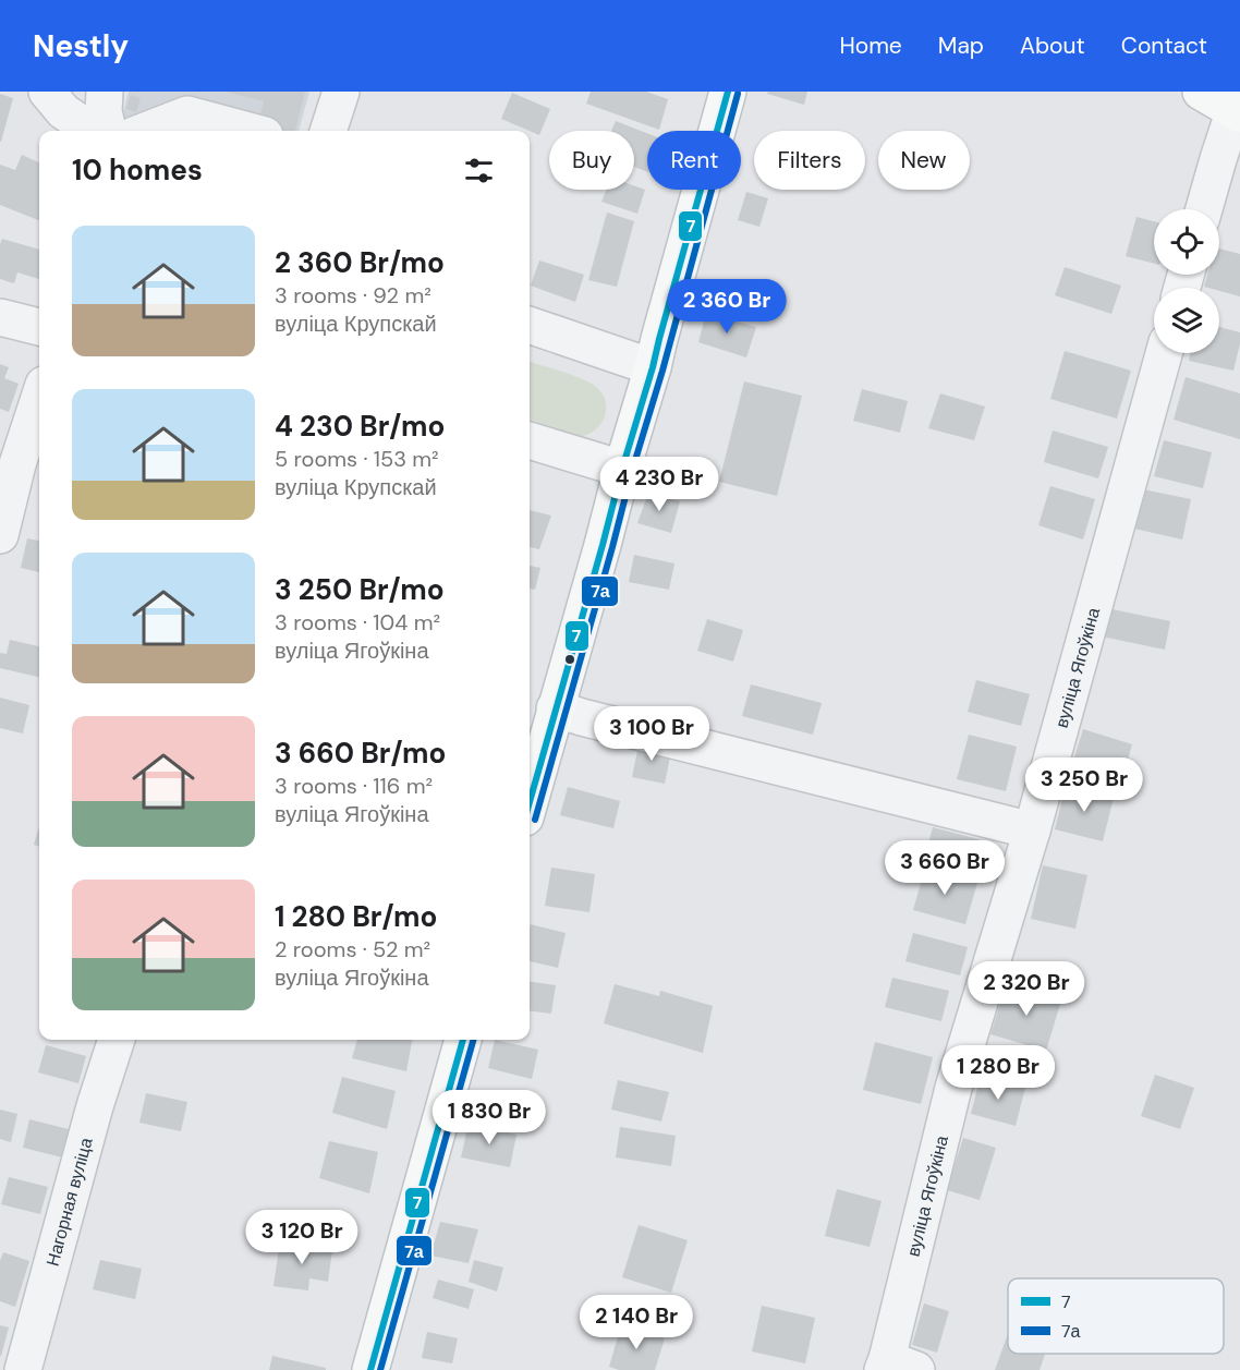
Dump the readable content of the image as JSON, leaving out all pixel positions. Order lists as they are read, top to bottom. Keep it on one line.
{"streets":{"street":["вуліца Ягоўкіна","Нагорная вуліца"]},"lines":["transit line 7","transit line 7а"],"legend":["7","7а"],"page":{"header":"Nestly","nav":["Home","Map","About","Contact"],"chip":["Buy","Rent","Filters","New"],"heading":"10 homes","list":[{"name":"2 360 Br/mo","note":"3 rooms · 92 m² · вуліца Крупскай"},{"name":"4 230 Br/mo","note":"5 rooms · 153 m² · вуліца Крупскай"},{"name":"3 250 Br/mo","note":"3 rooms · 104 m² · вуліца Ягоўкіна"},{"name":"3 660 Br/mo","note":"3 rooms · 116 m² · вуліца Ягоўкіна"},{"name":"1 280 Br/mo","note":"2 rooms · 52 m² · вуліца Ягоўкіна"}],"price":["2 360 Br","4 230 Br","3 100 Br","3 250 Br","3 660 Br","2 320 Br","1 280 Br","1 830 Br","3 120 Br","2 140 Br"]}}
